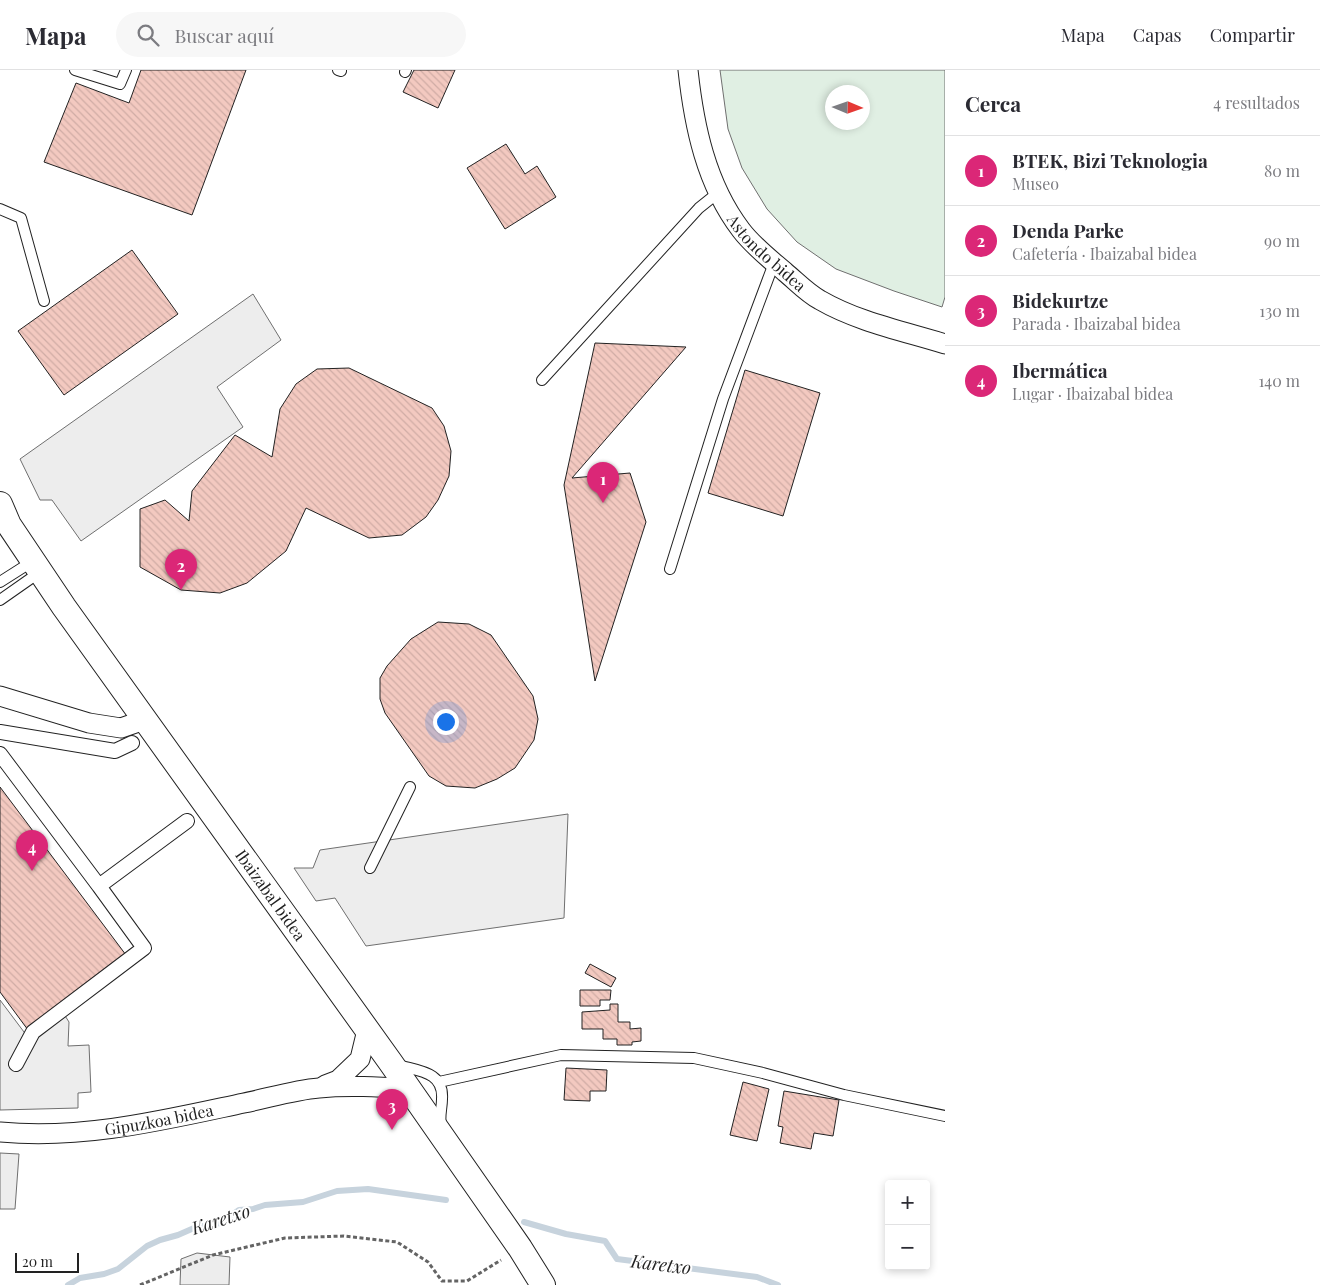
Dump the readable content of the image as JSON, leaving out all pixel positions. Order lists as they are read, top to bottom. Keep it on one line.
{"streets":{"street":["Astondo bidea","Ibaizabal bidea","Gipuzkoa bidea"]},"crossings":[["Ibaizabal bidea","Gipuzkoa bidea"]],"water":["Karetxo"],"scale_bar":"20 m","north":"right","page":{"header":"Mapa","search":"Buscar aquí","nav":["Mapa","Capas","Compartir"],"heading":["Cerca","4 resultados"],"list":[{"mark":"1","name":"BTEK, Bizi Teknologia","note":"Museo","value":"80 m"},{"mark":"2","name":"Denda Parke","note":"Cafetería · Ibaizabal bidea","value":"90 m"},{"mark":"3","name":"Bidekurtze","note":"Parada · Ibaizabal bidea","value":"130 m"},{"mark":"4","name":"Ibermática","note":"Lugar · Ibaizabal bidea","value":"140 m"}],"pins":["1","2","4","3"],"map_buttons":["+","−"],"scale":"20 m"}}
